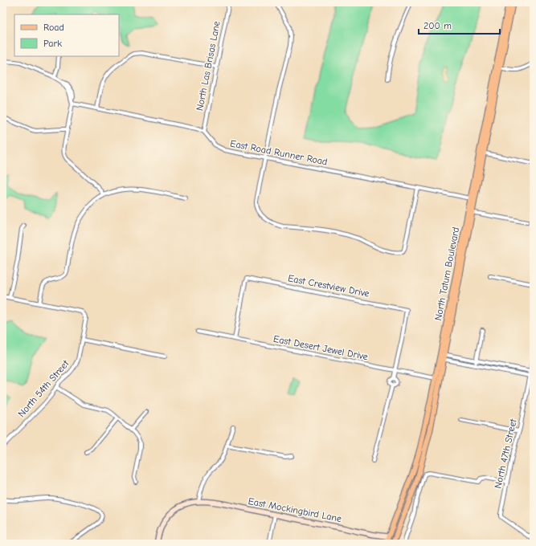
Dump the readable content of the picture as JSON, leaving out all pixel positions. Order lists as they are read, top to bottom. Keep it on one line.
{"streets":{"main road":["North Tatum Boulevard"],"street":["North Las Brisas Lane","East Road Runner Road","East Crestview Drive","East Desert Jewel Drive","North 54th Street","North 47th Street","East Mockingbird Lane"]},"crossings":[["North Las Brisas Lane","East Road Runner Road"],["East Road Runner Road","North Tatum Boulevard"],["North Tatum Boulevard","East Desert Jewel Drive"],["North Tatum Boulevard","East Mockingbird Lane"],["East Crestview Drive","East Desert Jewel Drive"]],"legend":["Road","Park"],"scale_bar":"200 m"}
